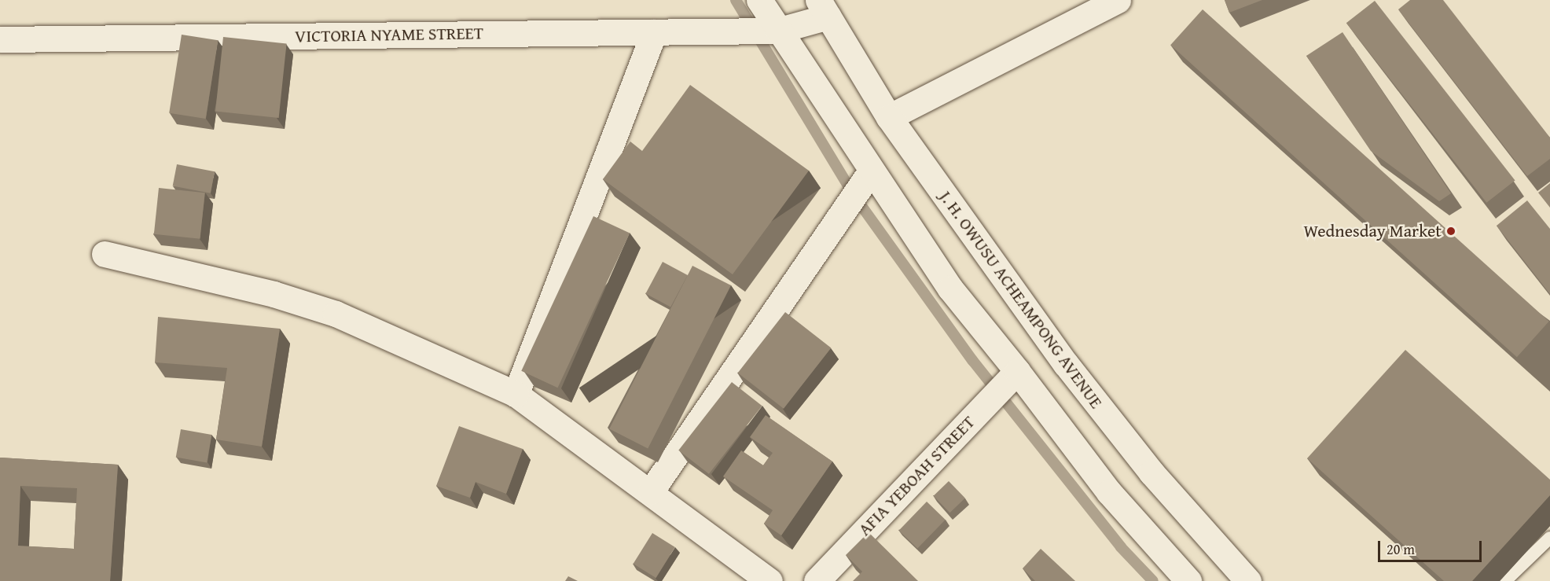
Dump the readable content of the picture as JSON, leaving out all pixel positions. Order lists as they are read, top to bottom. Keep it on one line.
{"streets":{"street":["VICTORIA NYAME STREET","J. H. OWUSU ACHEAMPONG AVENUE","AFIA YEBOAH STREET"]},"crossings":[["VICTORIA NYAME STREET","J. H. OWUSU ACHEAMPONG AVENUE"]],"places":["Wednesday Market"],"scale_bar":"20 m"}
